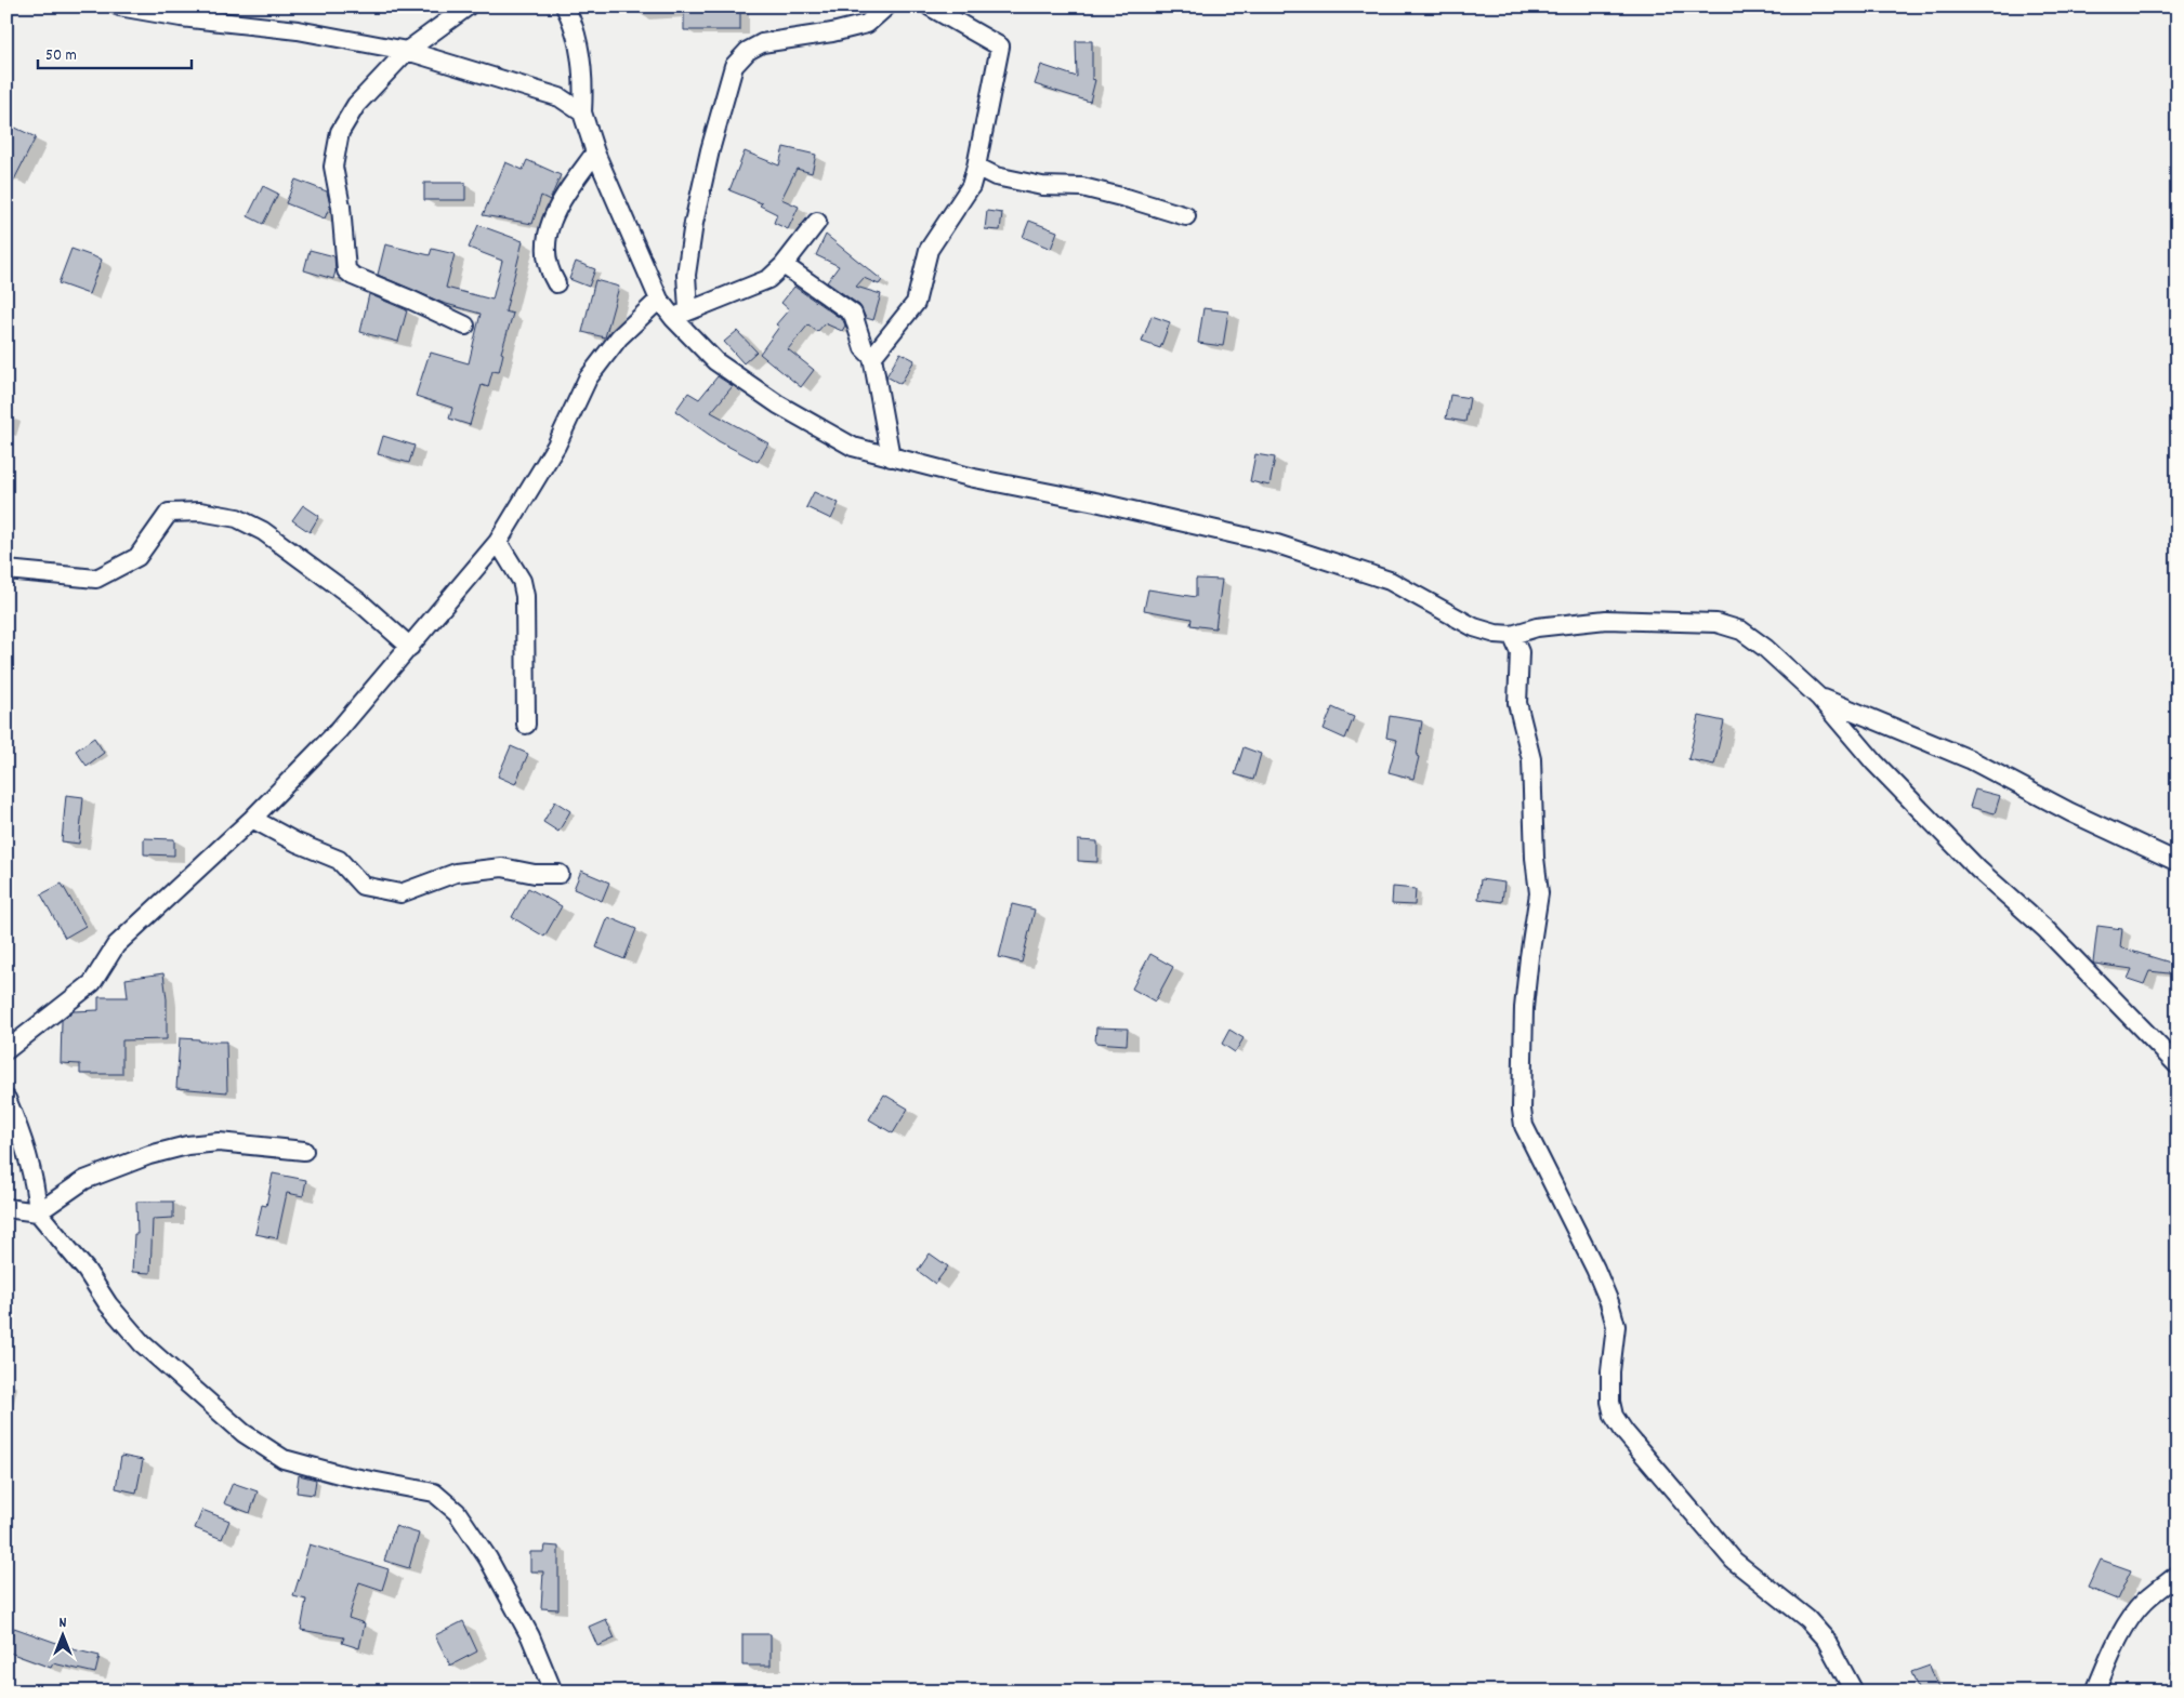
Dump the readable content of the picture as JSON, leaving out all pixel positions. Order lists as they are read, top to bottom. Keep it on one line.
{"scale_bar":"50 m","north":"top"}
